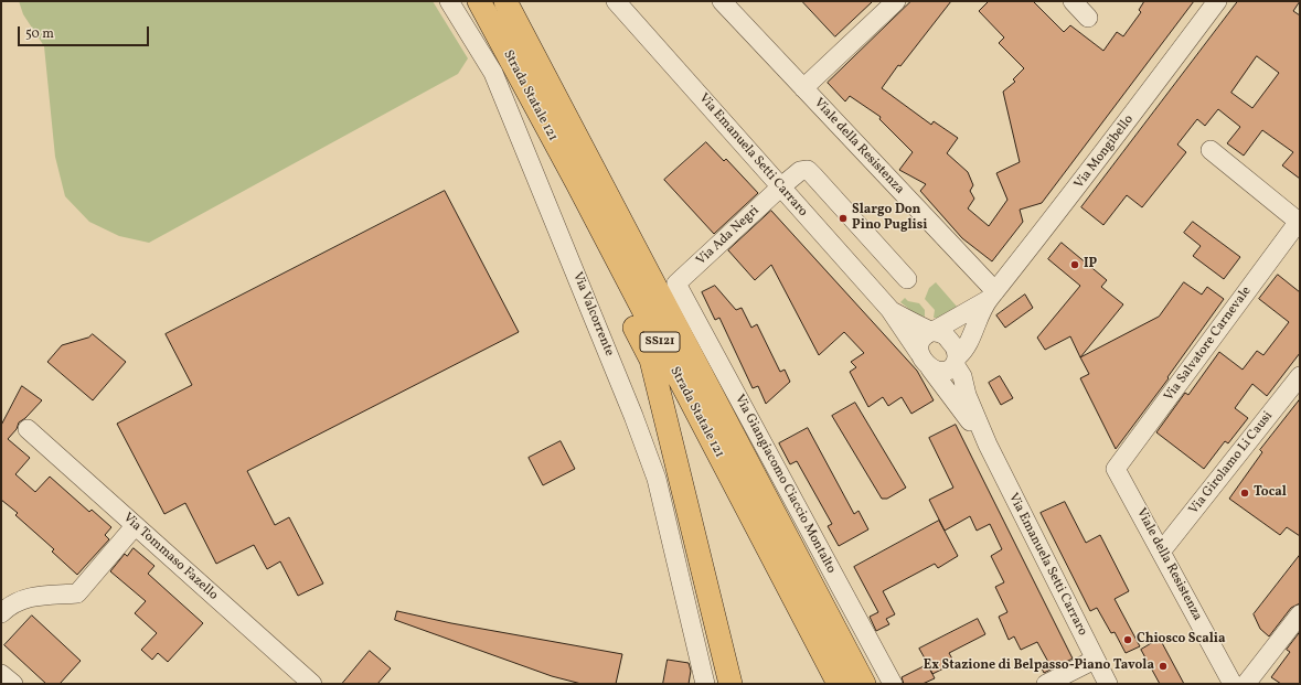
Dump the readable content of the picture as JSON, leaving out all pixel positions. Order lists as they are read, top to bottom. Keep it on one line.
{"streets":{"main road":["Strada Statale 121","SS121"],"street":["Viale della Resistenza","Via Mongibello","Via Emanuela Setti Carraro","Via Ada Negri","Via Valcorrente","Via Salvatore Carnevale","Via Girolamo Li Causi","Via Giangiacomo Ciaccio Montalto","Via Tommaso Fazello"]},"crossings":[["Viale della Resistenza","Via Mongibello"],["Viale della Resistenza","Via Salvatore Carnevale"],["Viale della Resistenza","Via Girolamo Li Causi"],["Via Emanuela Setti Carraro","Via Ada Negri"],["Via Ada Negri","Via Giangiacomo Ciaccio Montalto"]],"places":["Slargo Don Pino Puglisi","IP","Tocal","Chiosco Scalia","Ex Stazione di Belpasso-Piano Tavola"],"scale_bar":"50 m"}
